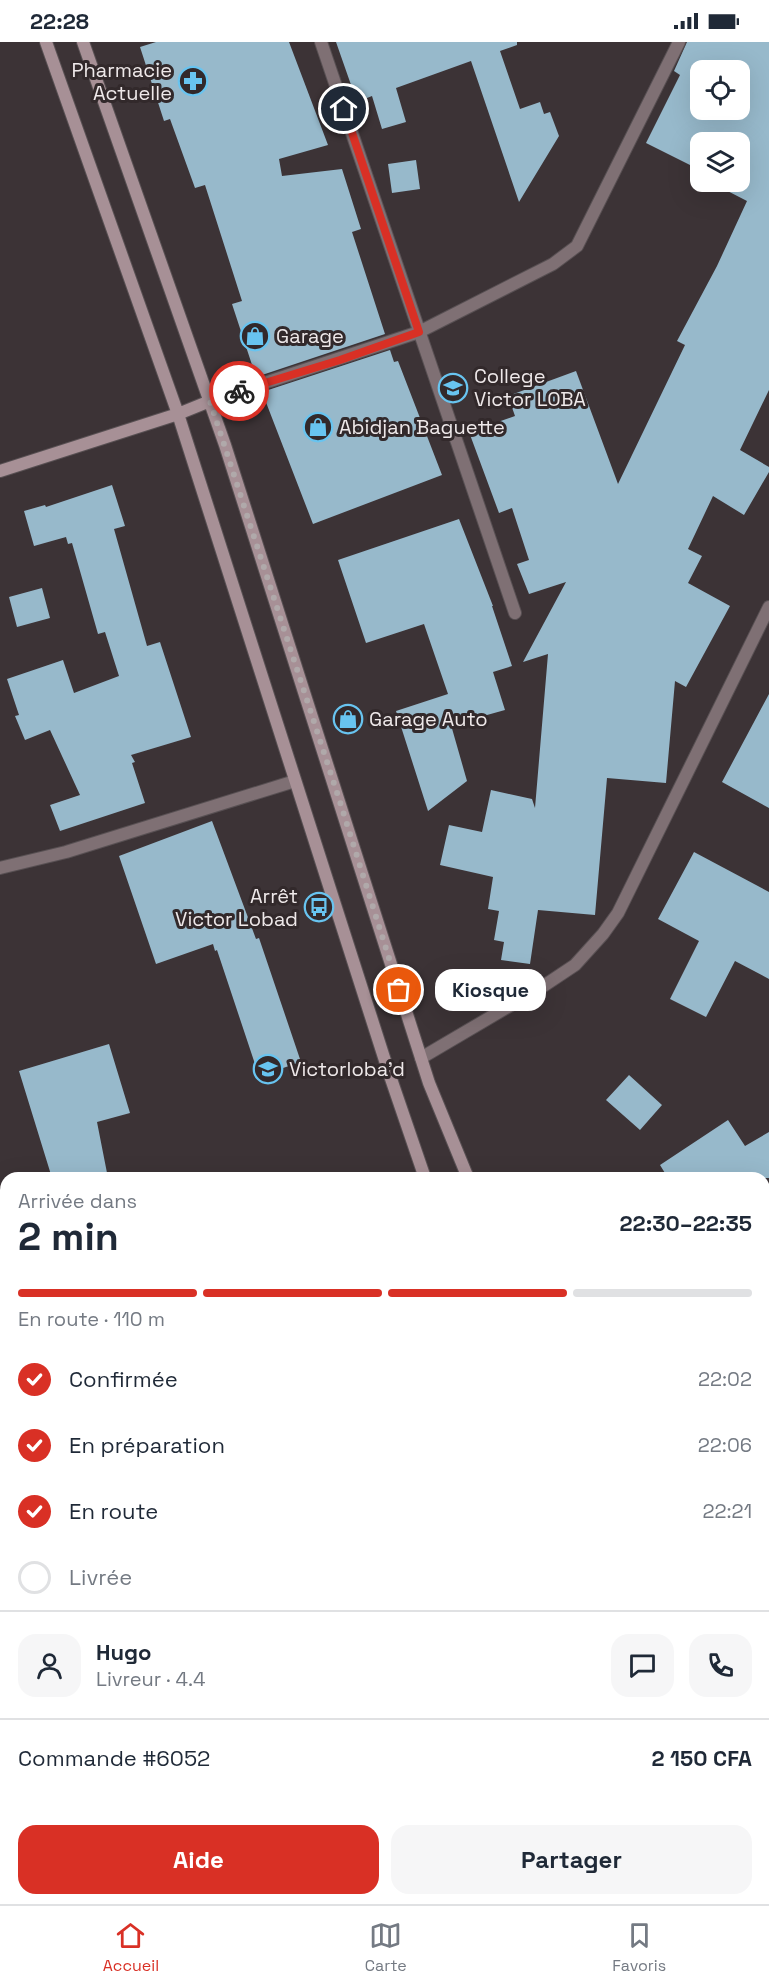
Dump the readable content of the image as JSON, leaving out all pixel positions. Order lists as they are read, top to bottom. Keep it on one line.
{"places":{"pharmacy":["Pharmacie Actuelle"],"shop":["Garage","Abidjan Baguette","Garage Auto"],"school or university":["College Victor LOBA","Victorloba'd"],"bus stop":["Arrêt Victor Lobad"],"other":["Kiosque"]},"page":{"status":"22:28","bubble":"Kiosque","heading":["2 min","Arrivée dans","22:30–22:35"],"panel":["Hugo","Livreur · 4.4","Commande #6052","2 150 CFA"],"bar":"En route · 110 m","list":[["Confirmée","22:02"],["En préparation","22:06"],["En route","22:21"],"Livrée"],"buttons":["Aide","Partager"],"tabs":["Accueil","Carte","Favoris"]}}
